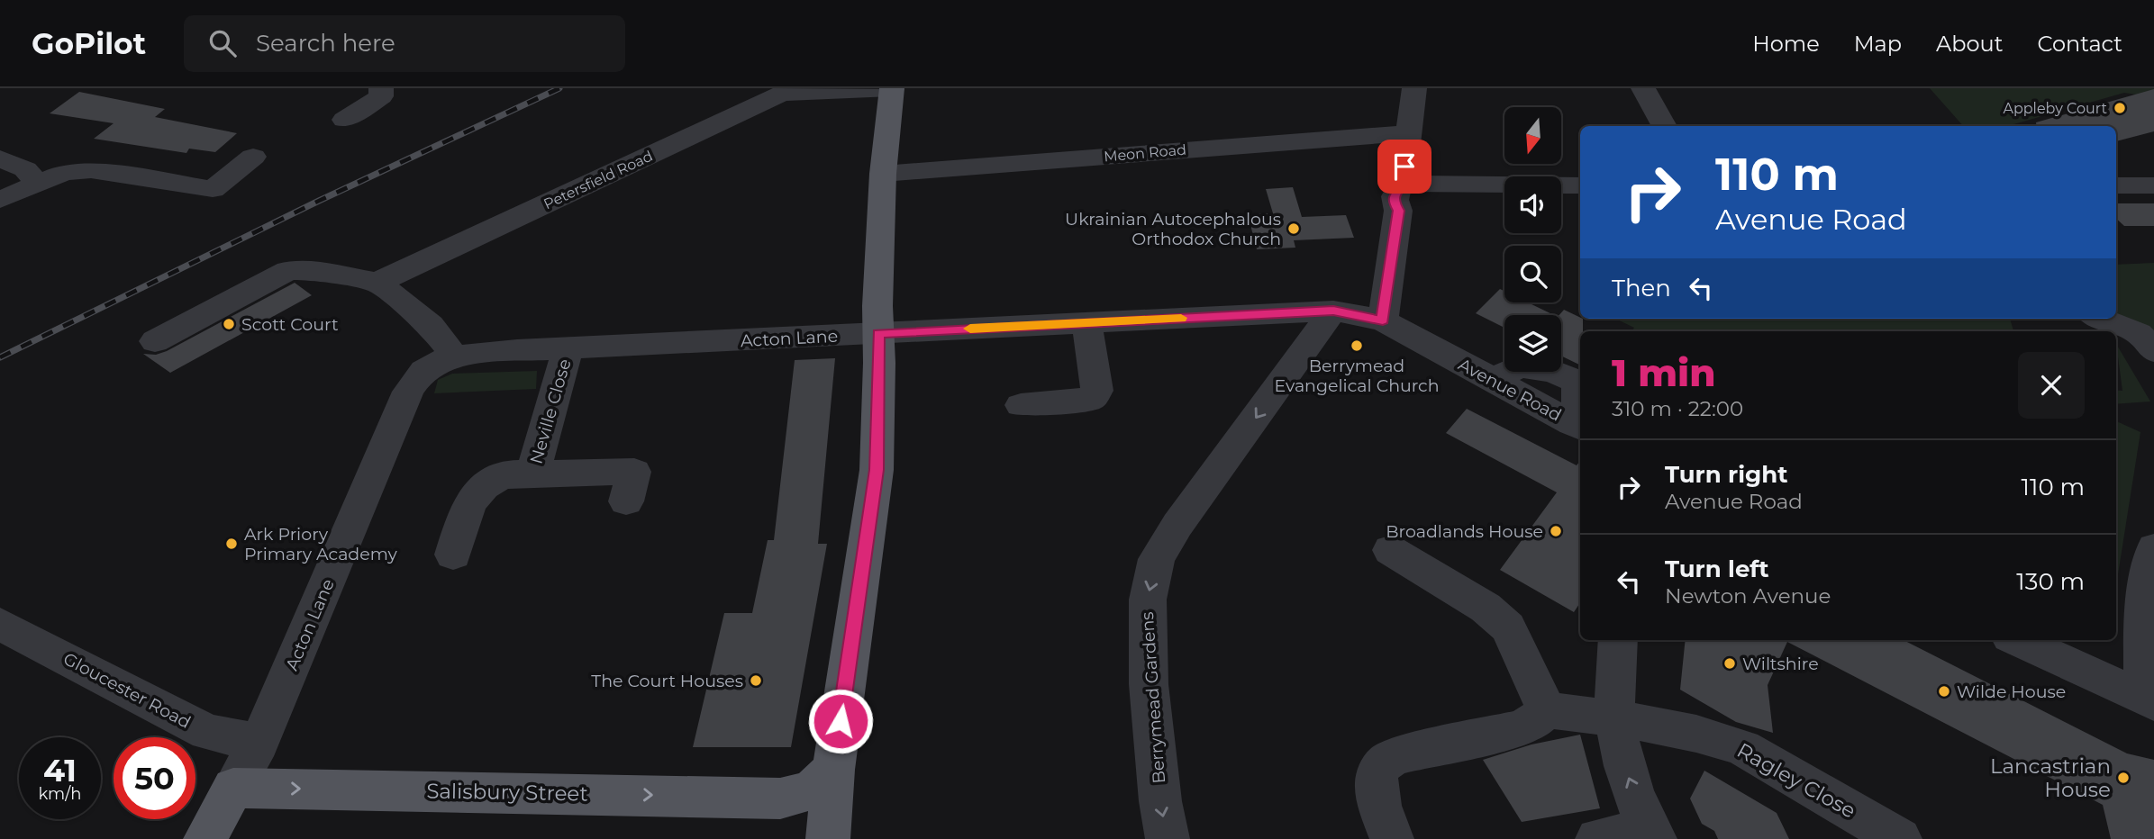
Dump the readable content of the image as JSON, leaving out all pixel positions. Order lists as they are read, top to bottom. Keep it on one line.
{"streets":{"main road":["Acton Lane","Salisbury Street"],"street":["Meon Road","Petersfield Road","Avenue Road","Neville Close","Gloucester Road","Berrymead Gardens","Ragley Close"]},"crossings":[["Acton Lane","Avenue Road"],["Acton Lane","Neville Close"],["Acton Lane","Gloucester Road"],["Acton Lane","Salisbury Street"],["Avenue Road","Berrymead Gardens"]],"one_way":["Berrymead Gardens","Salisbury Street"],"places":["Appleby Court","Ukrainian Autocephalous Orthodox Church","Scott Court","Berrymead Evangelical Church","Broadlands House","Ark Priory Primary Academy","Wiltshire","The Court Houses","Wilde House","Lancastrian House"],"north":"bottom","page":{"header":"GoPilot","search":"Search here","nav":["Home","Map","About","Contact"],"turn":["110 m","Avenue Road"],"then":"Then","heading":["1 min","310 m · 22:00"],"list":[{"name":"Turn right","note":"Avenue Road","value":"110 m"},{"name":"Turn left","note":"Newton Avenue","value":"130 m"}],"speed":"41 km/h","limit":"50"}}
